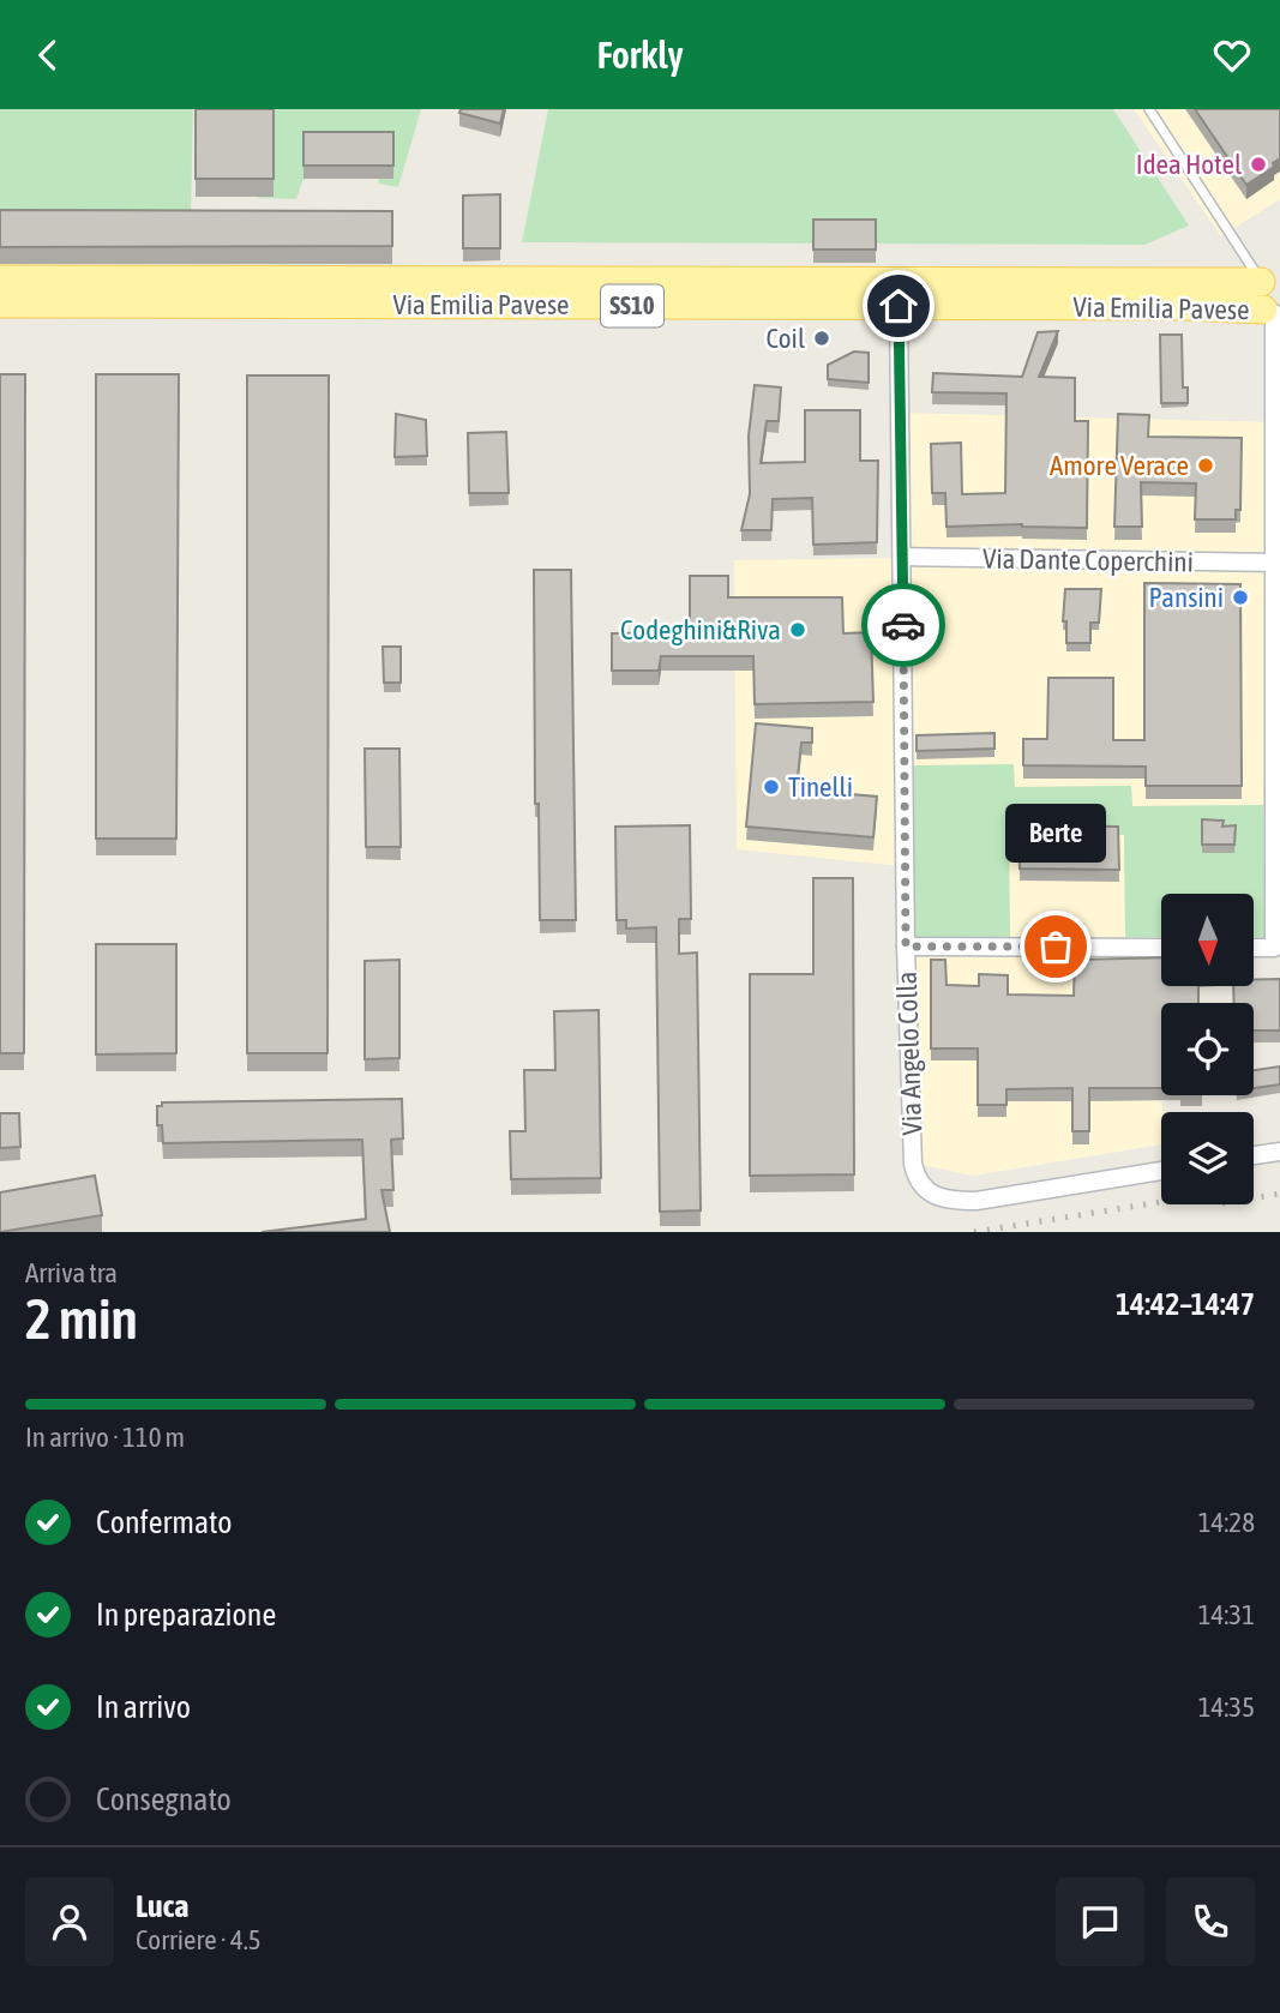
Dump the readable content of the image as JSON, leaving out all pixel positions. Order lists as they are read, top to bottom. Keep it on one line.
{"streets":{"main road":["Via Emilia Pavese","SS10"],"street":["Via Dante Coperchini","Via Angelo Colla"]},"crossings":[["Via Emilia Pavese","Via Angelo Colla"],["Via Dante Coperchini","Via Angelo Colla"]],"places":["Idea Hotel","Coil","Amore Verace","Pansini","Codeghini&Riva","Tinelli","Berte"],"north":"bottom","page":{"header":"Forkly","bubble":"Berte","heading":["2 min","Arriva tra","14:42–14:47"],"panel":["Luca","Corriere · 4.5"],"bar":"In arrivo · 110 m","list":[["Confermato","14:28"],["In preparazione","14:31"],["In arrivo","14:35"],"Consegnato"]}}
